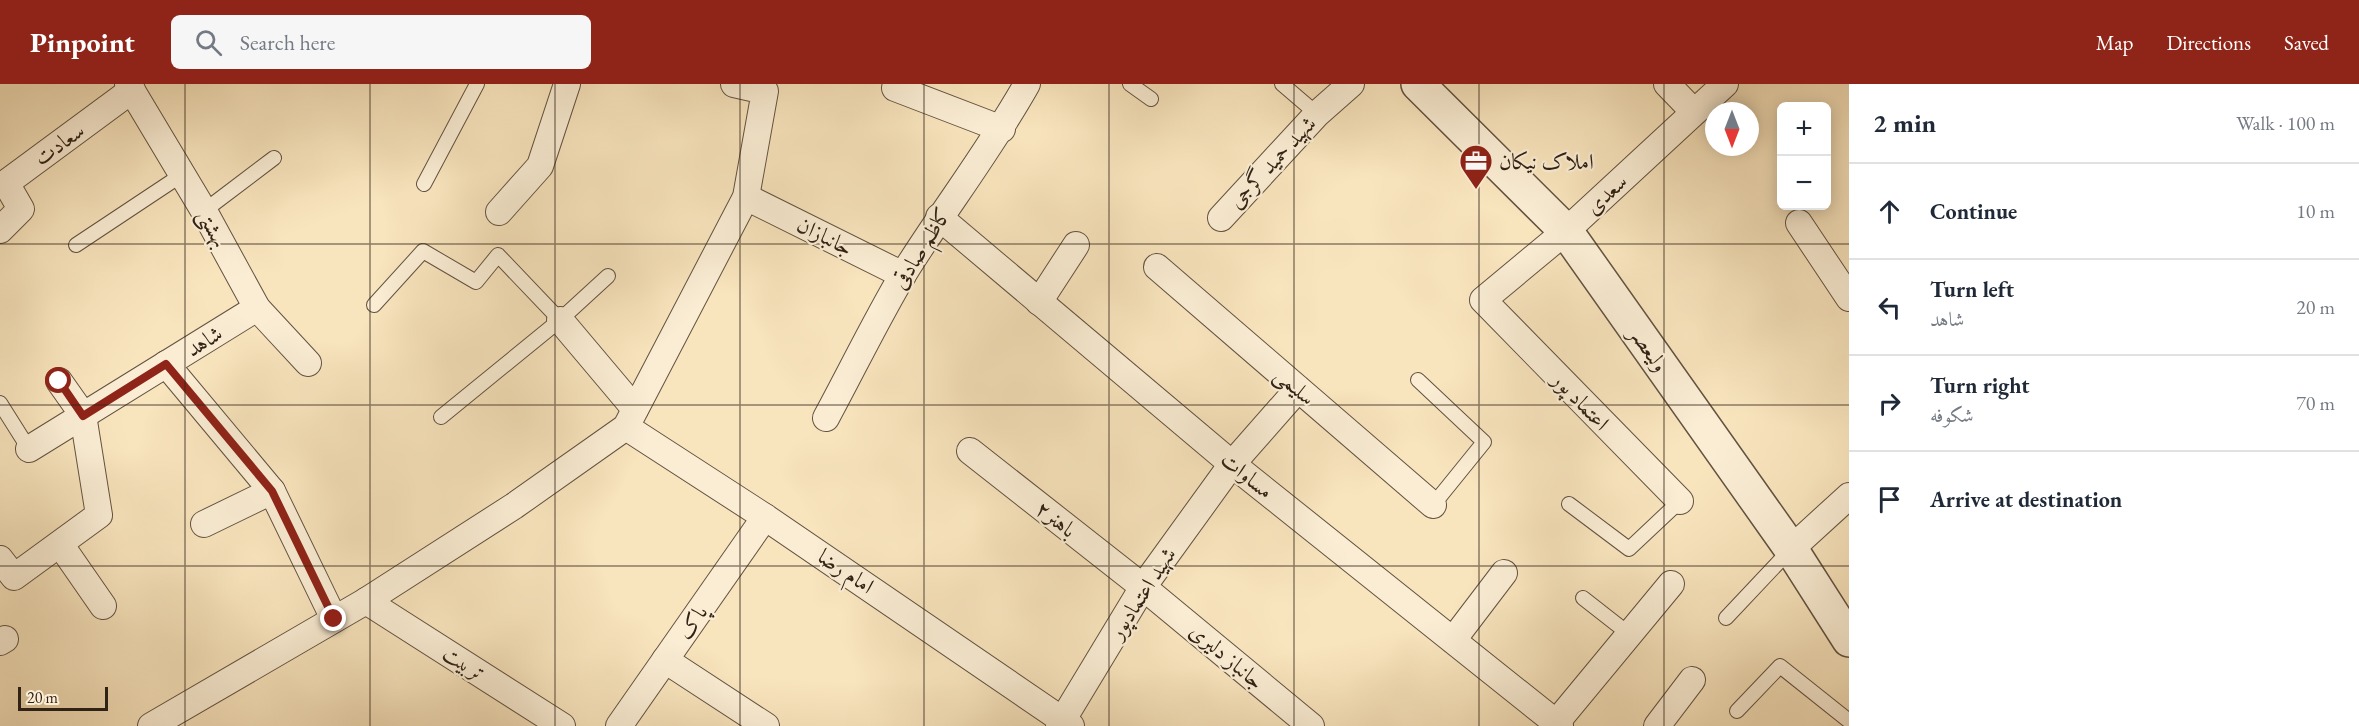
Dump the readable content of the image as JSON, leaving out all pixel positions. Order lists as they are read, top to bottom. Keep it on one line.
{"streets":{"street":["سعادت","شهید حمید گرجی","سعدی","بهشتی","جانبازان","کاظم صادقی","شاهد","ولیعصر","سلیمی","اعتماد پور","مساوات","باهنر۲","امام رضا","شهید اعتمادپور","پاک","جانباز دلیری","تربیت"]},"crossings":[["سعادت","بهشتی"],["سعدی","ولیعصر"],["سعدی","اعتماد پور"],["بهشتی","شاهد"],["جانبازان","کاظم صادقی"],["کاظم صادقی","مساوات"],["سلیمی","شهید اعتمادپور"],["مساوات","شهید اعتمادپور"],["باهنر۲","شهید اعتمادپور"],["باهنر۲","جانباز دلیری"],["امام رضا","شهید اعتمادپور"],["امام رضا","پاک"],["شهید اعتمادپور","جانباز دلیری"]],"places":{"office":["املاک نیکان"]},"scale_bar":"20 m","north":"bottom","page":{"header":"Pinpoint","search":"Search here","nav":["Map","Directions","Saved"],"heading":["2 min","Walk · 100 m"],"map_buttons":["+","−"],"list":[["Continue","10 m"],["Turn left","شاهد","20 m"],["Turn right","شکوفه","70 m"],"Arrive at destination"],"scale":"20 m"}}
